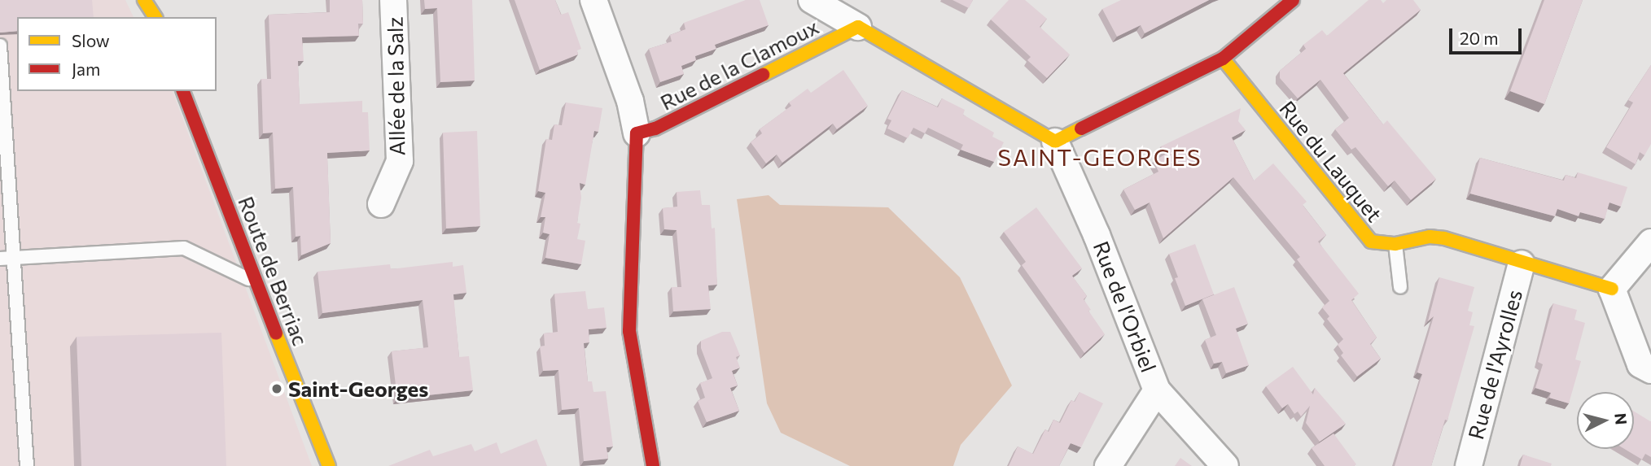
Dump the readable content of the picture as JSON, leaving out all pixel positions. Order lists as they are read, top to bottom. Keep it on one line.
{"streets":{"street":["Rue de la Clamoux","Allée de la Salz","Rue du Lauquet","Route de Berriac","Rue de l'Orbiel","Rue de l'Ayrolles"]},"crossings":[["Rue du Lauquet","Rue de l'Ayrolles"]],"districts":["SAINT-GEORGES"],"places":["Saint-Georges"],"legend":["Slow","Jam"],"scale_bar":"20 m","north":"right"}
